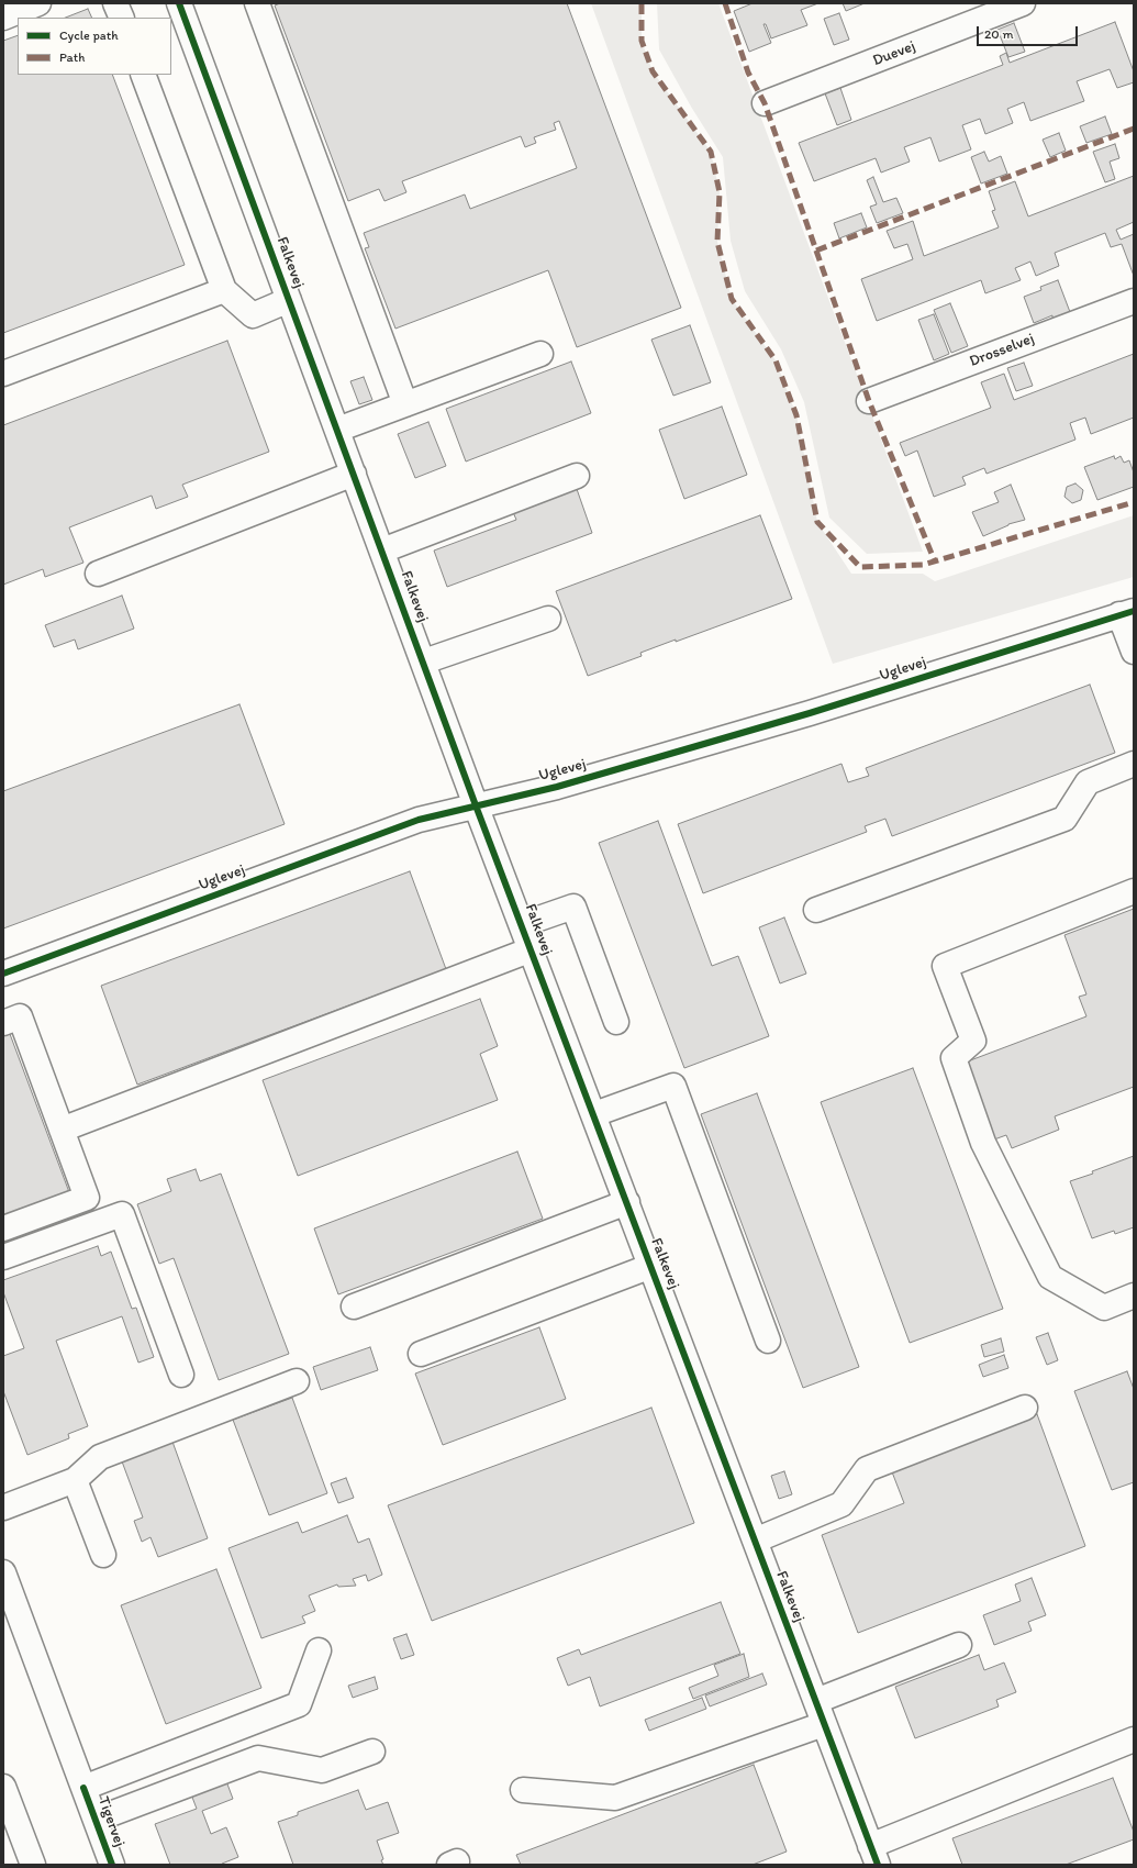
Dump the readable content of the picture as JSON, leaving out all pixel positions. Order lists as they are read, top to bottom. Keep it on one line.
{"streets":{"street":["Duevej","Falkevej","Drosselvej","Uglevej","Tigervej"]},"crossings":[["Falkevej","Uglevej"]],"legend":["Cycle path","Path"],"scale_bar":"20 m"}
